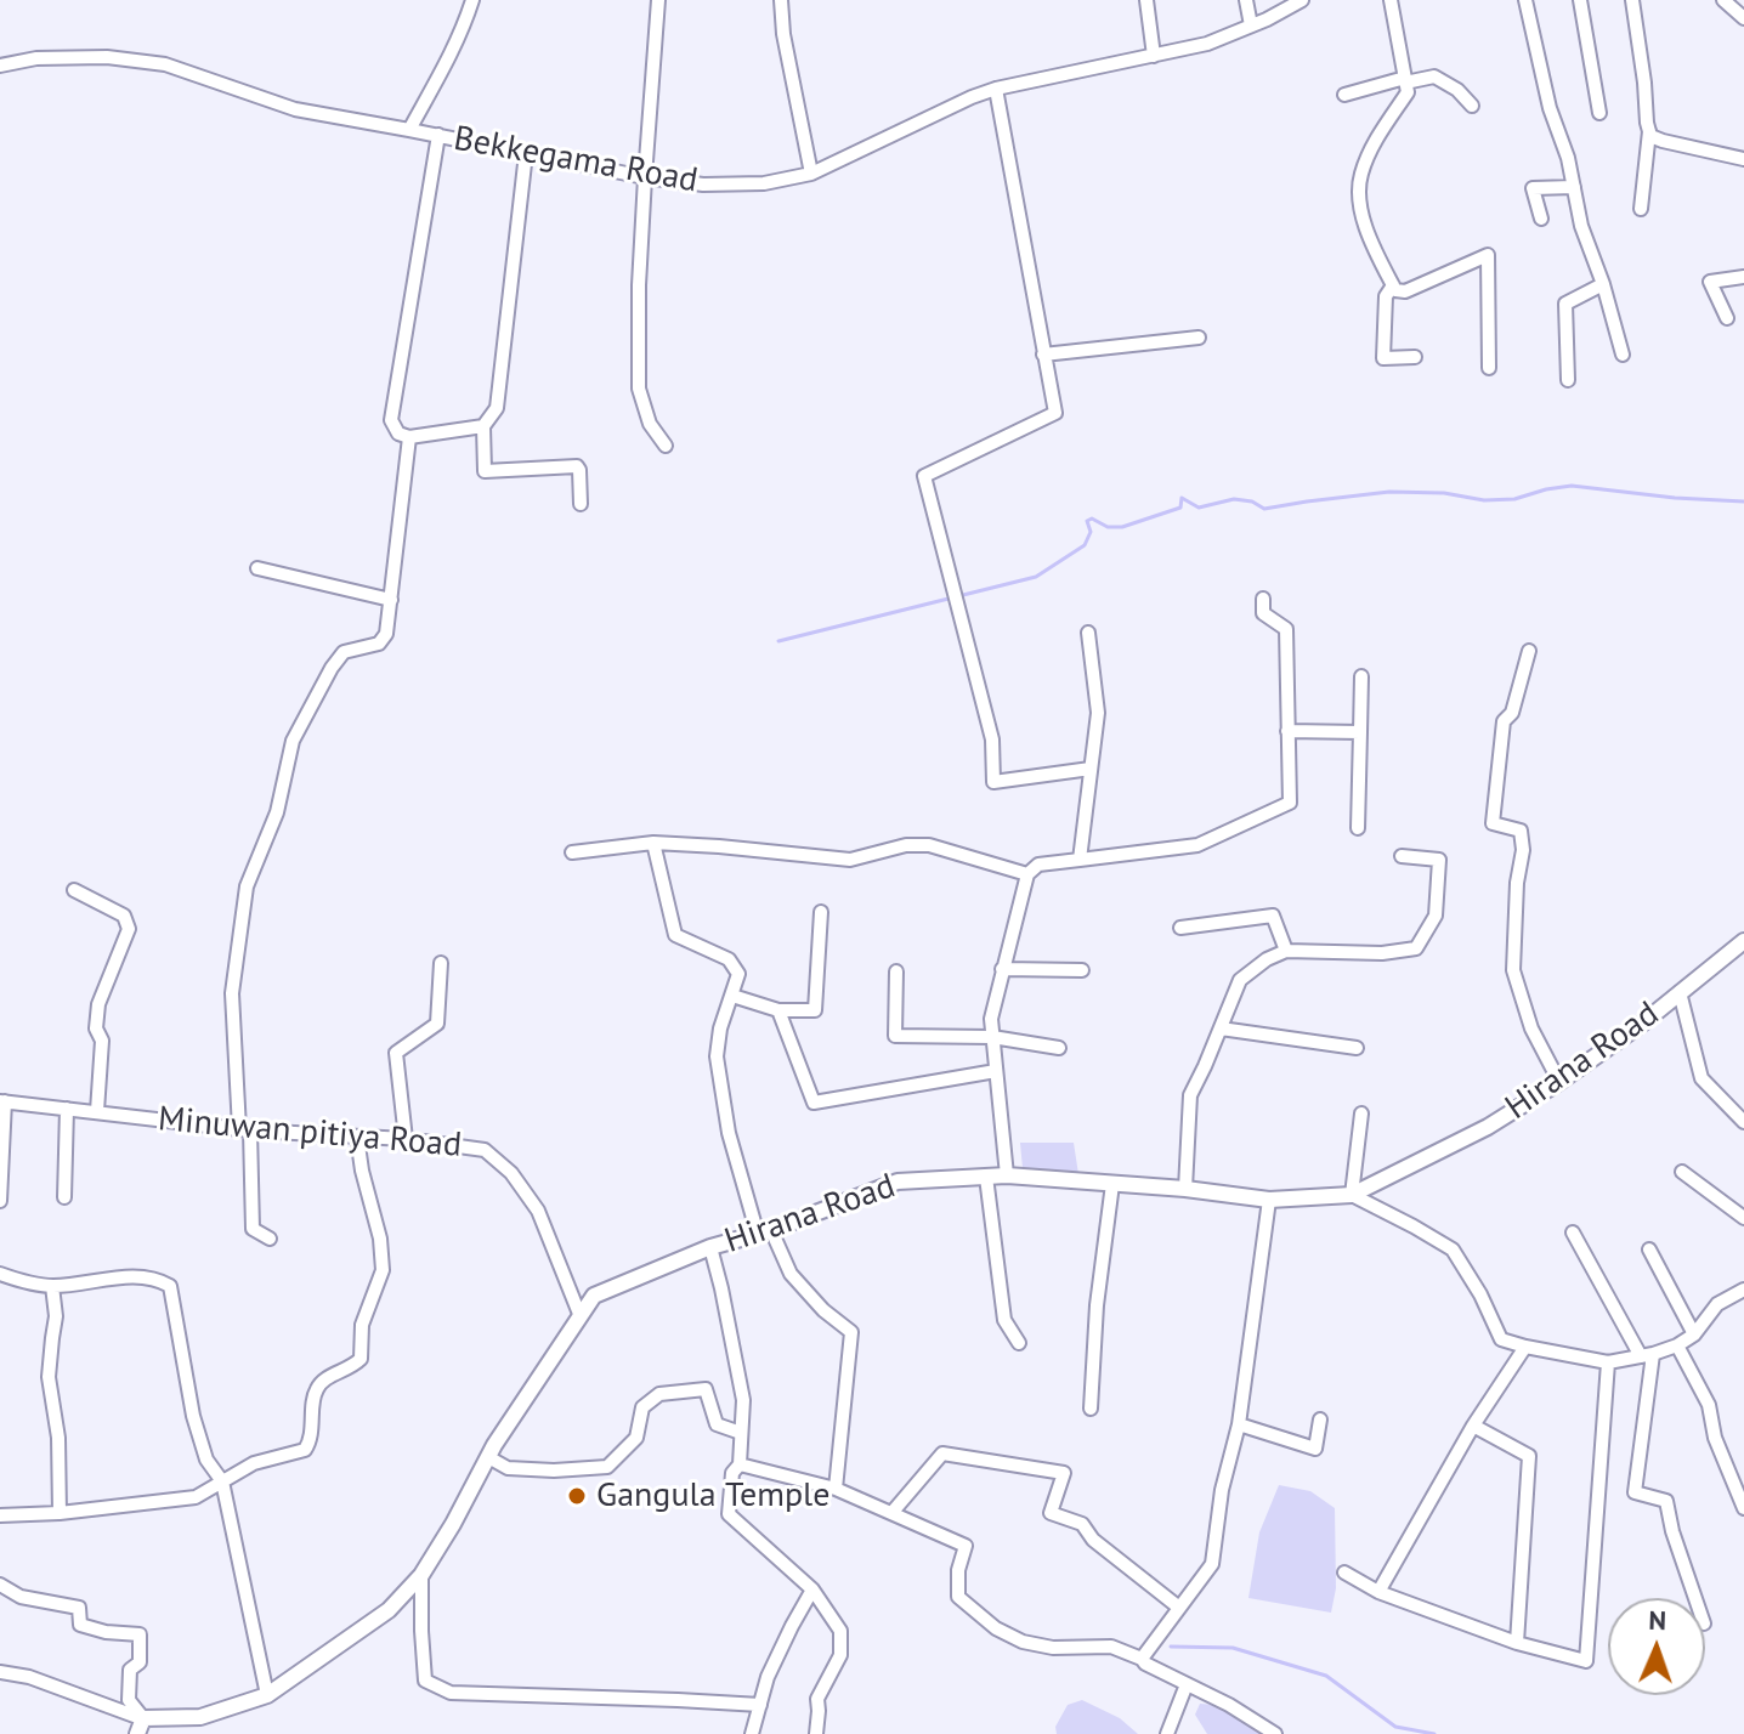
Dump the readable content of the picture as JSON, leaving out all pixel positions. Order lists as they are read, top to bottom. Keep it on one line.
{"streets":{"street":["Bekkegama Road","Hirana Road","Minuwan pitiya Road"]},"crossings":[["Hirana Road","Minuwan pitiya Road"]],"places":["Gangula Temple"],"north":"top"}
